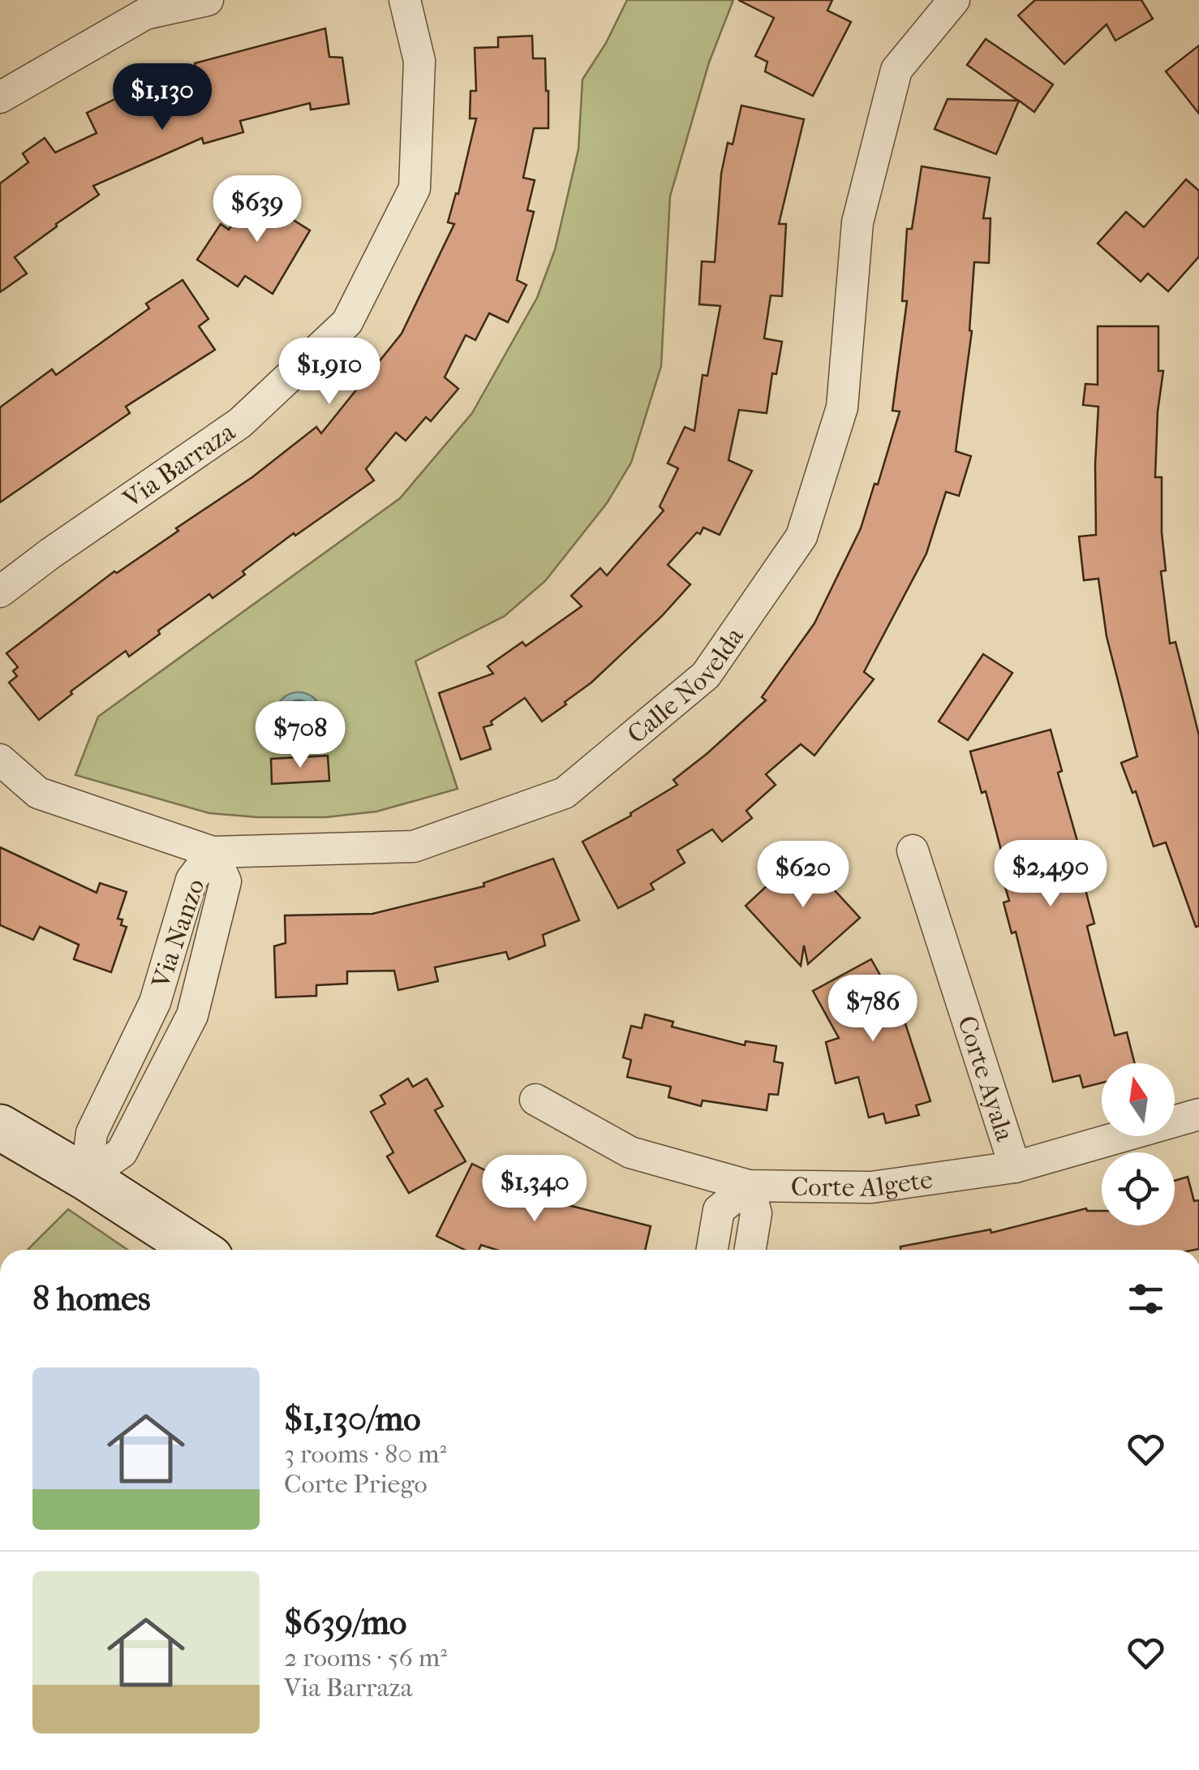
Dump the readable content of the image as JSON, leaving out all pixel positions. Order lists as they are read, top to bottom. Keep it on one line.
{"streets":{"street":["Via Barraza","Calle Novelda","Via Nanzo","Corte Ayala","Corte Algete"]},"crossings":[["Calle Novelda","Via Nanzo"],["Corte Ayala","Corte Algete"]],"north":"top","page":{"price":["$1,130","$639","$1,910","$708","$2,490","$620","$786","$1,340"],"heading":"8 homes","list":[{"name":"$1,130/mo","note":"3 rooms · 80 m² · Corte Priego"},{"name":"$639/mo","note":"2 rooms · 56 m² · Via Barraza"}]}}
